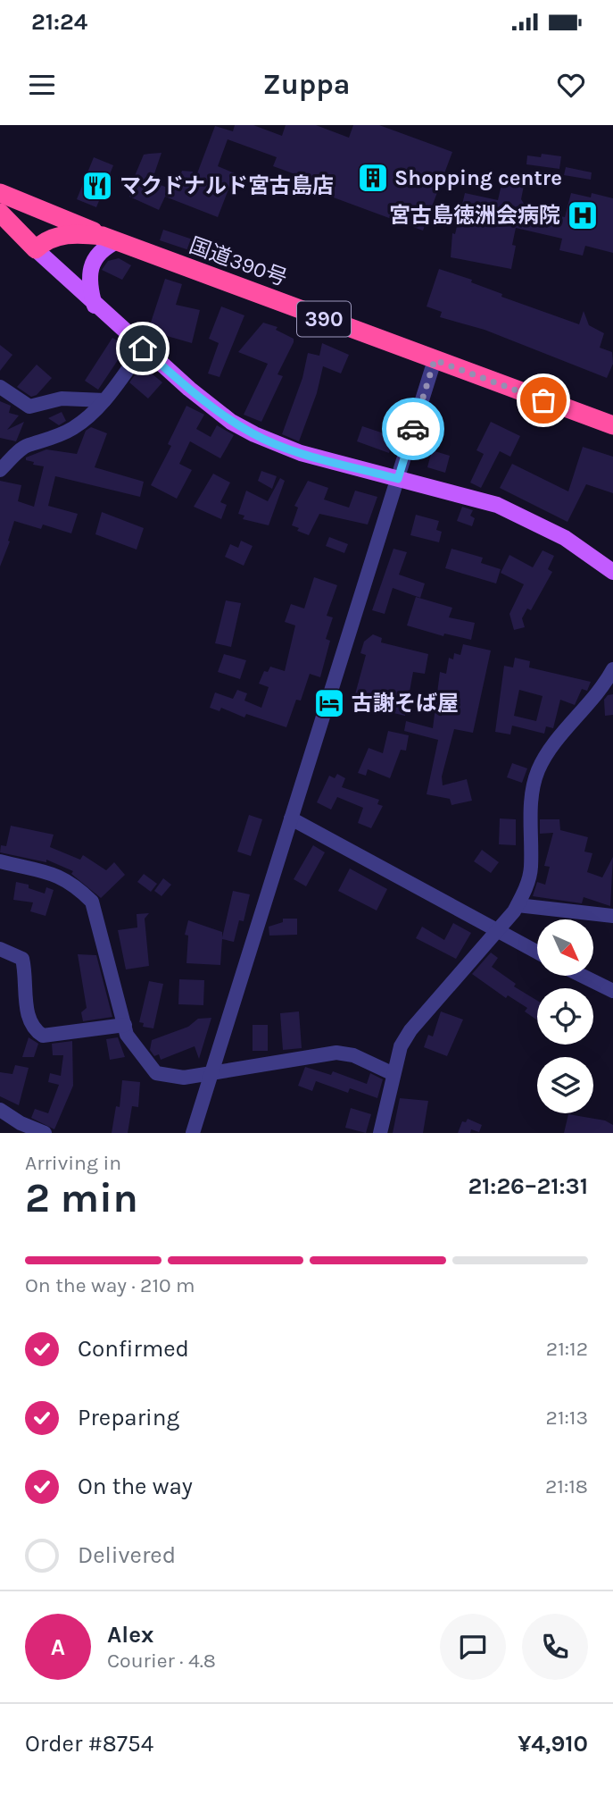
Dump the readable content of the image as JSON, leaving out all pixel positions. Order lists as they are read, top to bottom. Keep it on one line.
{"streets":{"highway":["国道390号","390"]},"places":{"building":["Shopping centre"],"restaurant":["マクドナルド宮古島店"],"hospital":["宮古島徳洲会病院"],"hotel":["古謝そば屋"]},"north":"bottom right","page":{"status":"21:24","header":"Zuppa","heading":["2 min","Arriving in","21:26–21:31"],"panel":["Alex","Courier · 4.8","Order #8754","¥4,910"],"bar":"On the way · 210 m","list":[["Confirmed","21:12"],["Preparing","21:13"],["On the way","21:18"],"Delivered"],"round":"A"}}
